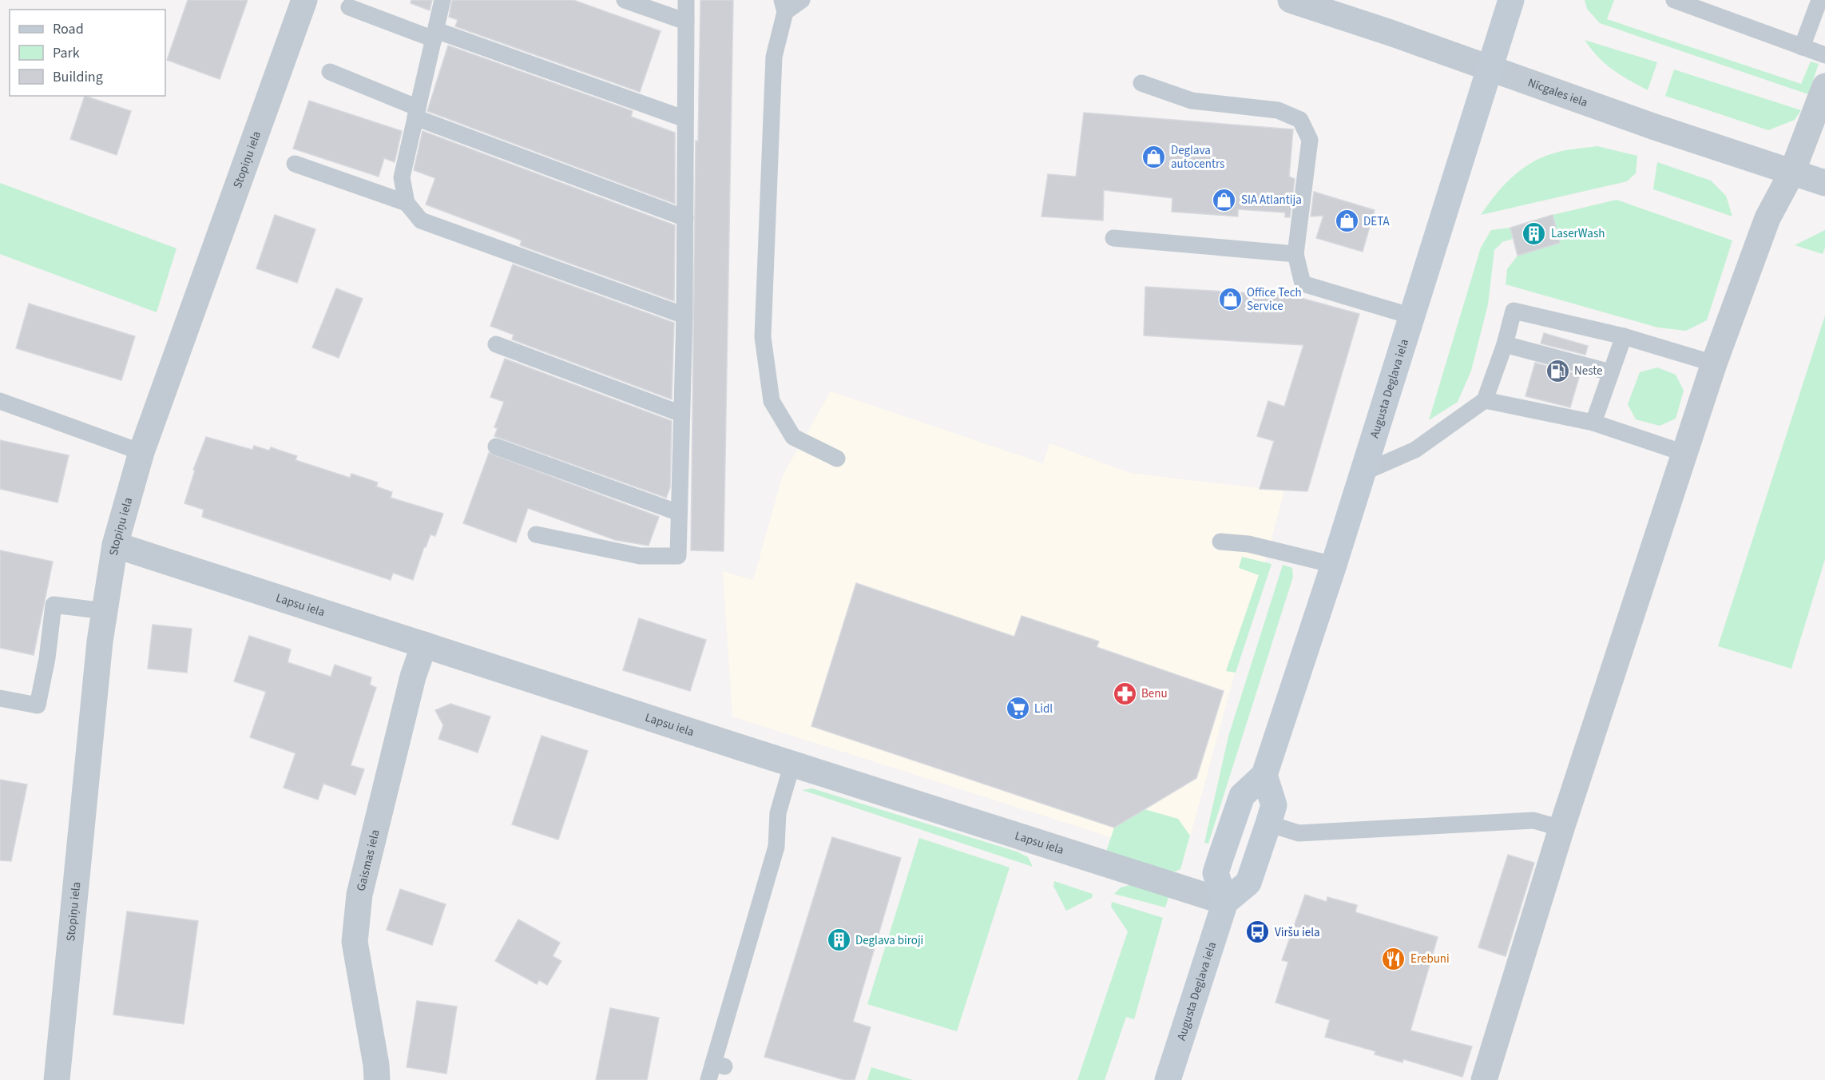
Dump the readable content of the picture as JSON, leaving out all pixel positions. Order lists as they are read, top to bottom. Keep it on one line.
{"streets":{"main road":["Augusta Deglava iela"],"street":["Nīcgales iela","Stopiņu iela","Lapsu iela","Gaismas iela"]},"crossings":[["Nīcgales iela","Augusta Deglava iela"],["Stopiņu iela","Lapsu iela"],["Augusta Deglava iela","Lapsu iela"],["Lapsu iela","Gaismas iela"]],"places":{"shop":["Deglava autocentrs","SIA Atlantija","DETA","Office Tech Service"],"building":["LaserWash","Deglava biroji"],"fuel station":["Neste"],"pharmacy":["Benu"],"supermarket":["Lidl"],"bus stop":["Viršu iela"],"restaurant":["Erebuni"]},"legend":["Road","Park","Building"]}
